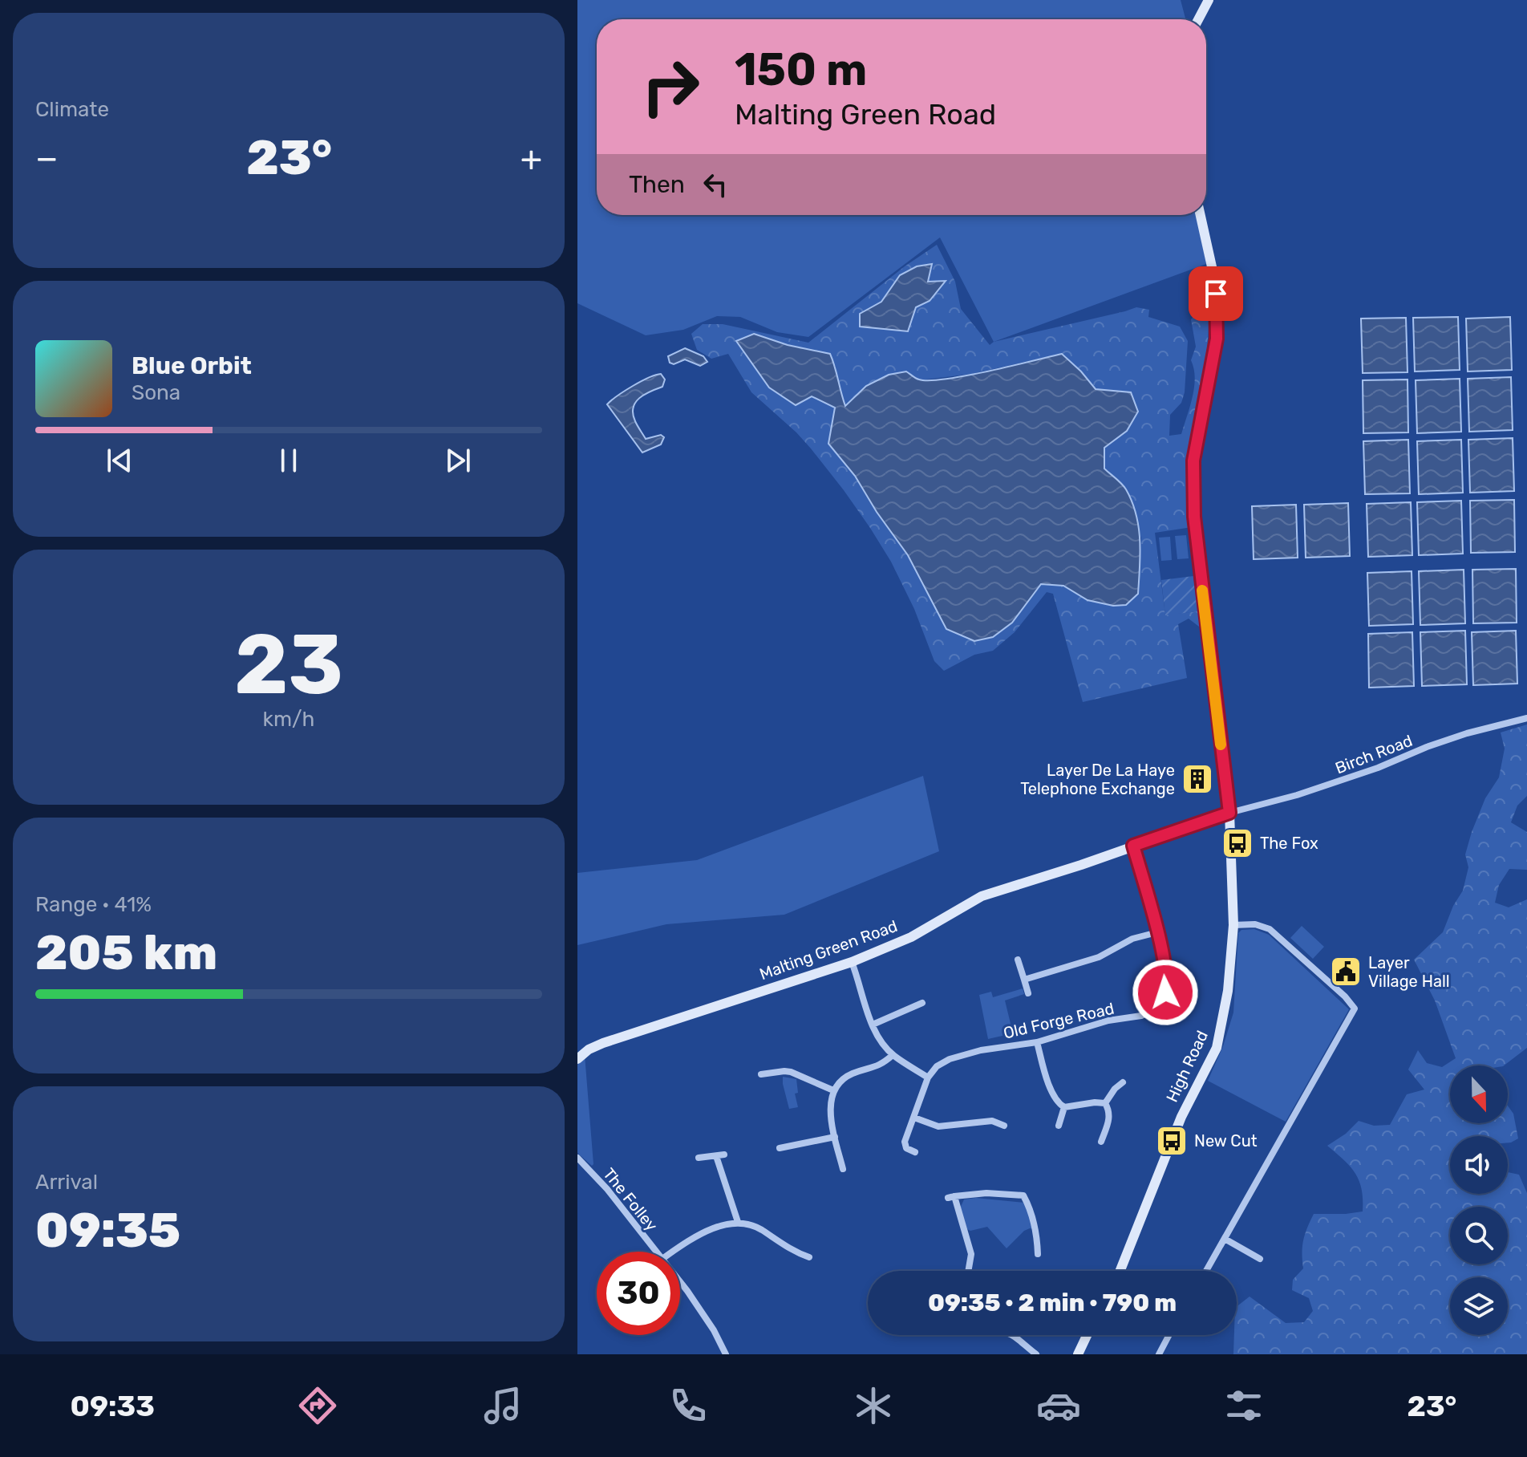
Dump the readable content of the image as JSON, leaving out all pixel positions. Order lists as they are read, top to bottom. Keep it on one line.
{"streets":{"main road":["Malting Green Road","High Road"],"street":["Birch Road","Old Forge Road","The Folley"]},"crossings":[["Birch Road","Malting Green Road"],["Birch Road","High Road"],["Malting Green Road","Old Forge Road"],["Malting Green Road","High Road"]],"places":{"building":["Layer De La Haye Telephone Exchange"],"bus stop":["The Fox","New Cut"],"public building":["Layer Village Hall"]},"north":"bottom","page":{"tile":["Climate",["23","km/h"],["Range · 41%","205 km"],["Arrival","09:35"]],"turn":["150 m","Malting Green Road"],"heat":["−","23°","+"],"then":"Then","song":["Blue Orbit","Sona"],"limit":"30","trip":"09:35 · 2 min · 790 m","tabs":["09:33","23°"]}}
